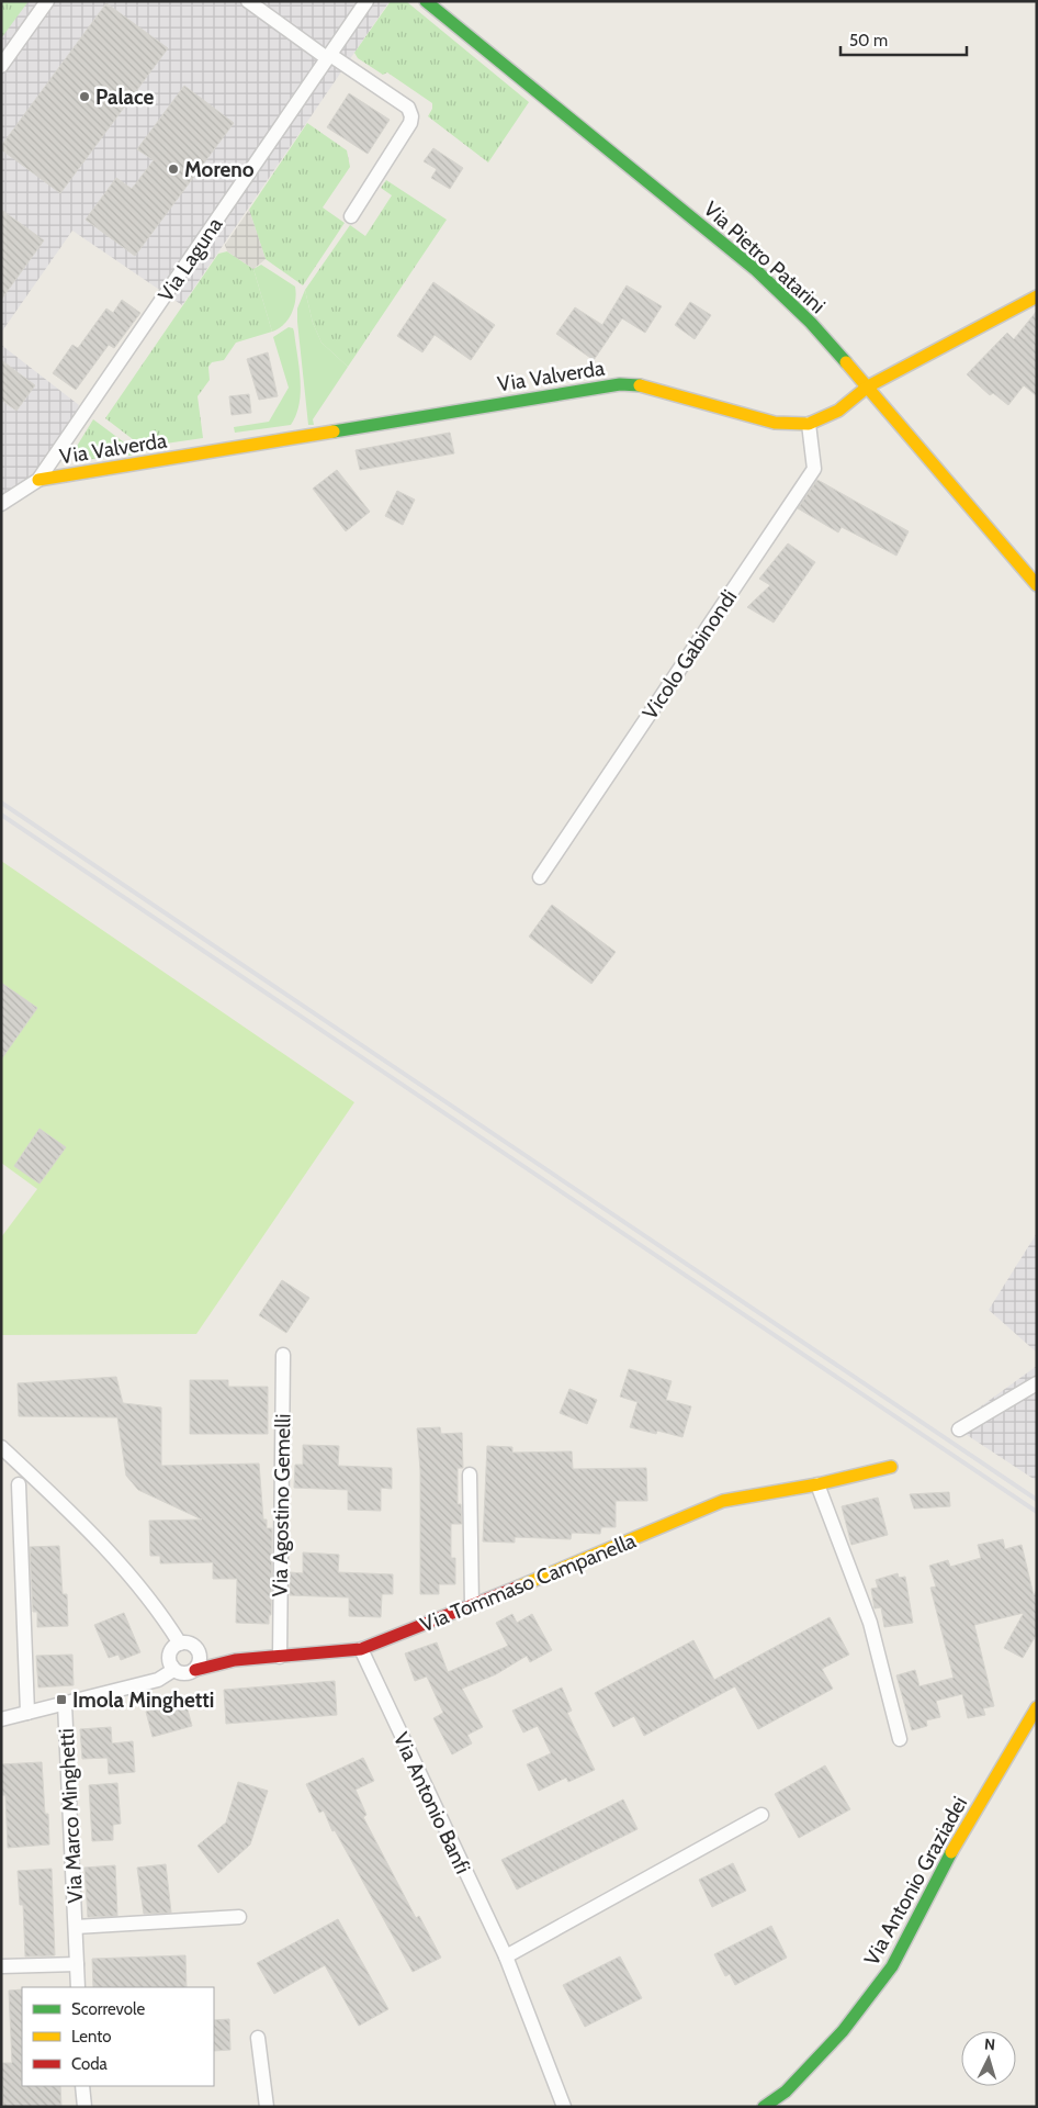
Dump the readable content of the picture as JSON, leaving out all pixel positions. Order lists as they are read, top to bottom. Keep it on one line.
{"streets":{"street":["Via Pietro Patarini","Via Laguna","Via Valverda","Vicolo Gabinondi","Via Agostino Gemelli","Via Tommaso Campanella","Via Antonio Banfi","Via Marco Minghetti","Via Antonio Graziadei"]},"crossings":[["Via Pietro Patarini","Via Valverda"],["Via Laguna","Via Valverda"],["Via Valverda","Vicolo Gabinondi"],["Via Agostino Gemelli","Via Tommaso Campanella"],["Via Tommaso Campanella","Via Antonio Banfi"]],"places":{"other":["Palace","Moreno"],"transit":["Imola Minghetti"]},"legend":["Scorrevole","Lento","Coda"],"scale_bar":"50 m","north":"top"}
